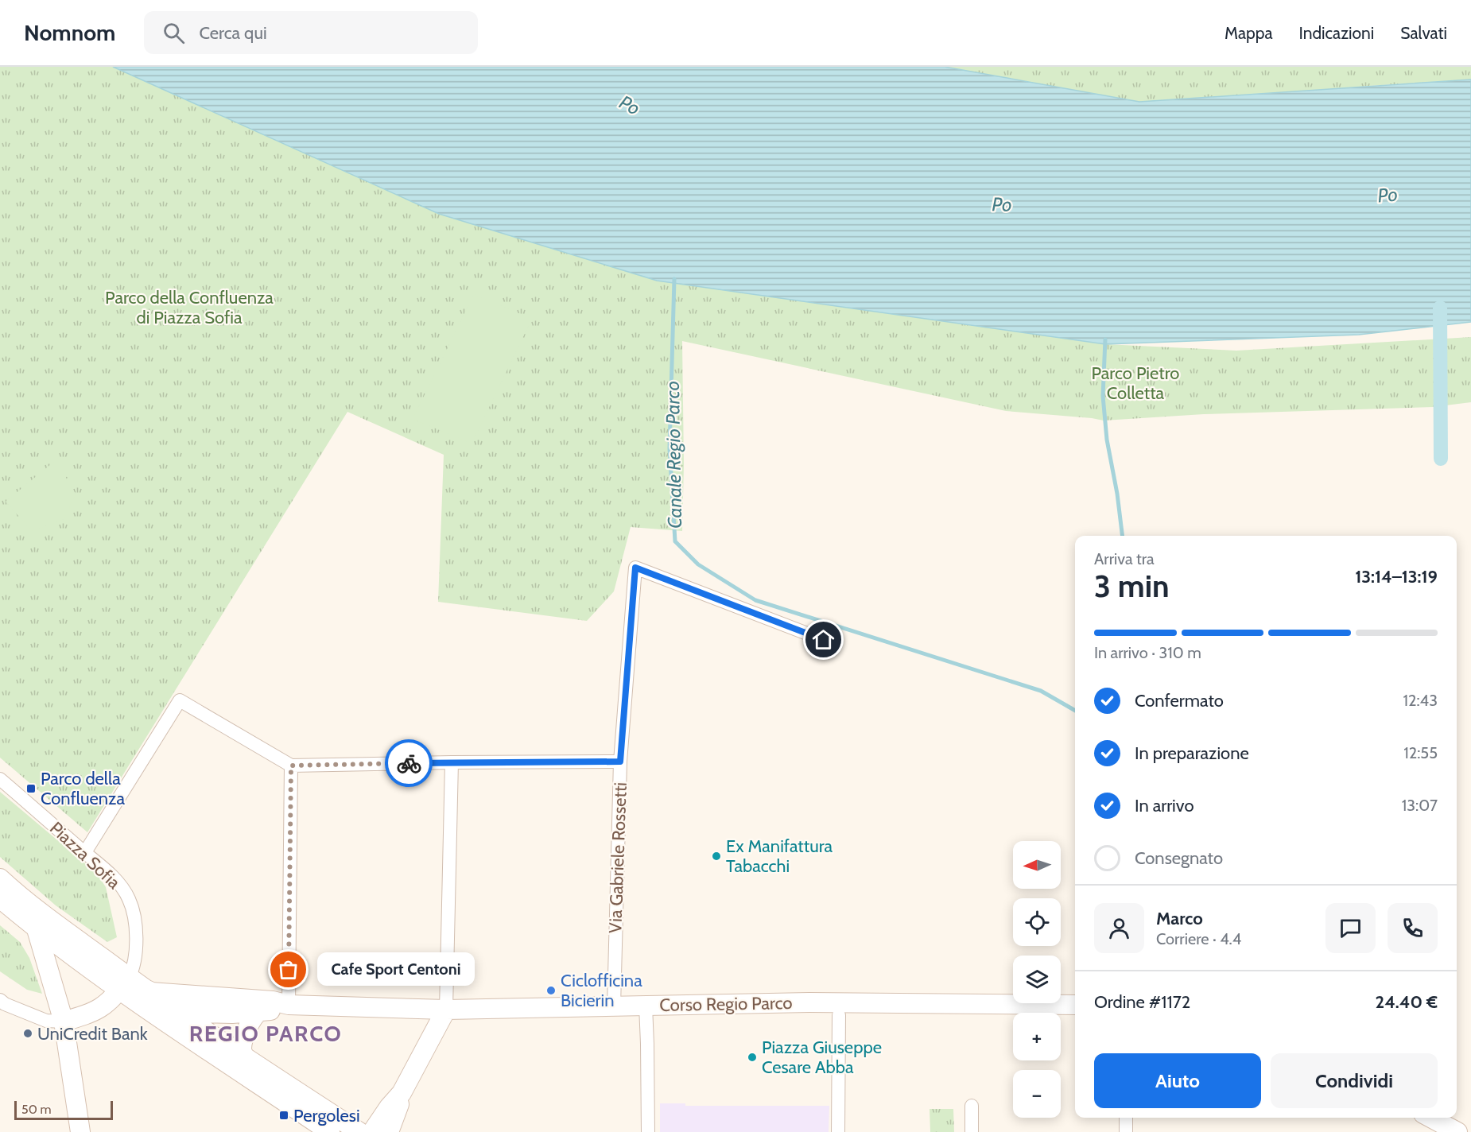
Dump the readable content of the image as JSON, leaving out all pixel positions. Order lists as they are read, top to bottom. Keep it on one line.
{"streets":{"street":["Piazza Sofia","Via Gabriele Rossetti","Corso Regio Parco"]},"crossings":[["Piazza Sofia","Corso Regio Parco"],["Via Gabriele Rossetti","Corso Regio Parco"]],"districts":["REGIO PARCO"],"water":["Po","Canale Regio Parco"],"parks":["Parco della Confluenza di Piazza Sofia","Parco Pietro Colletta"],"places":{"transit":["Parco della Confluenza","Pergolesi"],"other":["Ex Manifattura Tabacchi","Cafe Sport Centoni","Ciclofficina Bicierin","UniCredit Bank","Piazza Giuseppe Cesare Abba"]},"scale_bar":"50 m","north":"left","page":{"header":"Nomnom","search":"Cerca qui","nav":["Mappa","Indicazioni","Salvati"],"heading":["3 min","Arriva tra","13:14–13:19"],"panel":["Marco","Corriere · 4.4","Ordine #1172","24.40 €"],"bar":"In arrivo · 310 m","list":[["Confermato","12:43"],["In preparazione","12:55"],["In arrivo","13:07"],"Consegnato"],"map_buttons":["+","−"],"bubble":"Cafe Sport Centoni","buttons":["Aiuto","Condividi"],"scale":"50 m"}}
